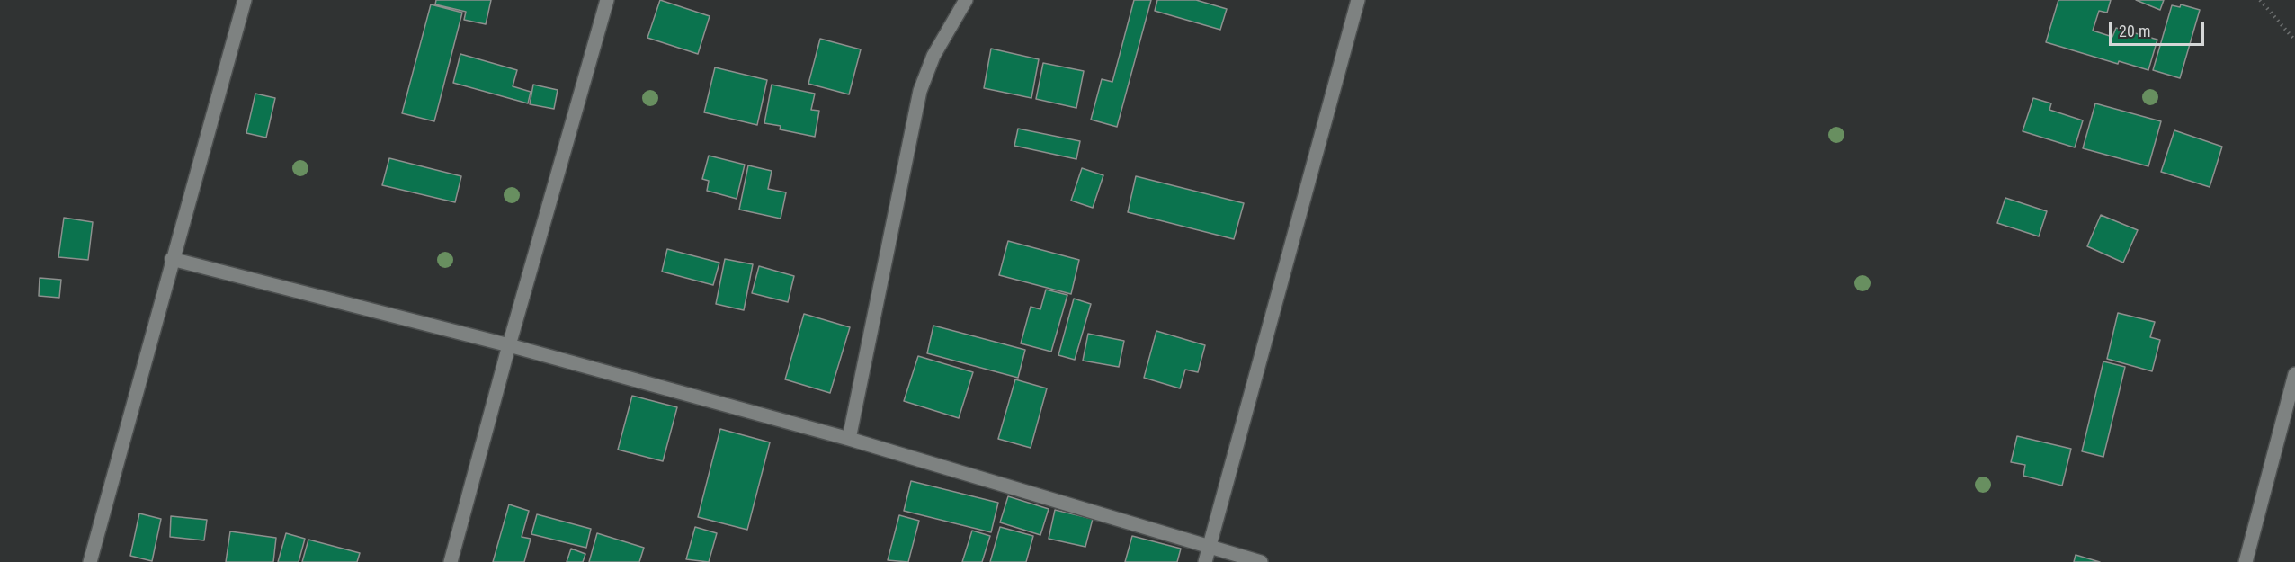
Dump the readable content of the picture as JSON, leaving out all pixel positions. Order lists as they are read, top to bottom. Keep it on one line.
{"scale_bar":"20 m"}
